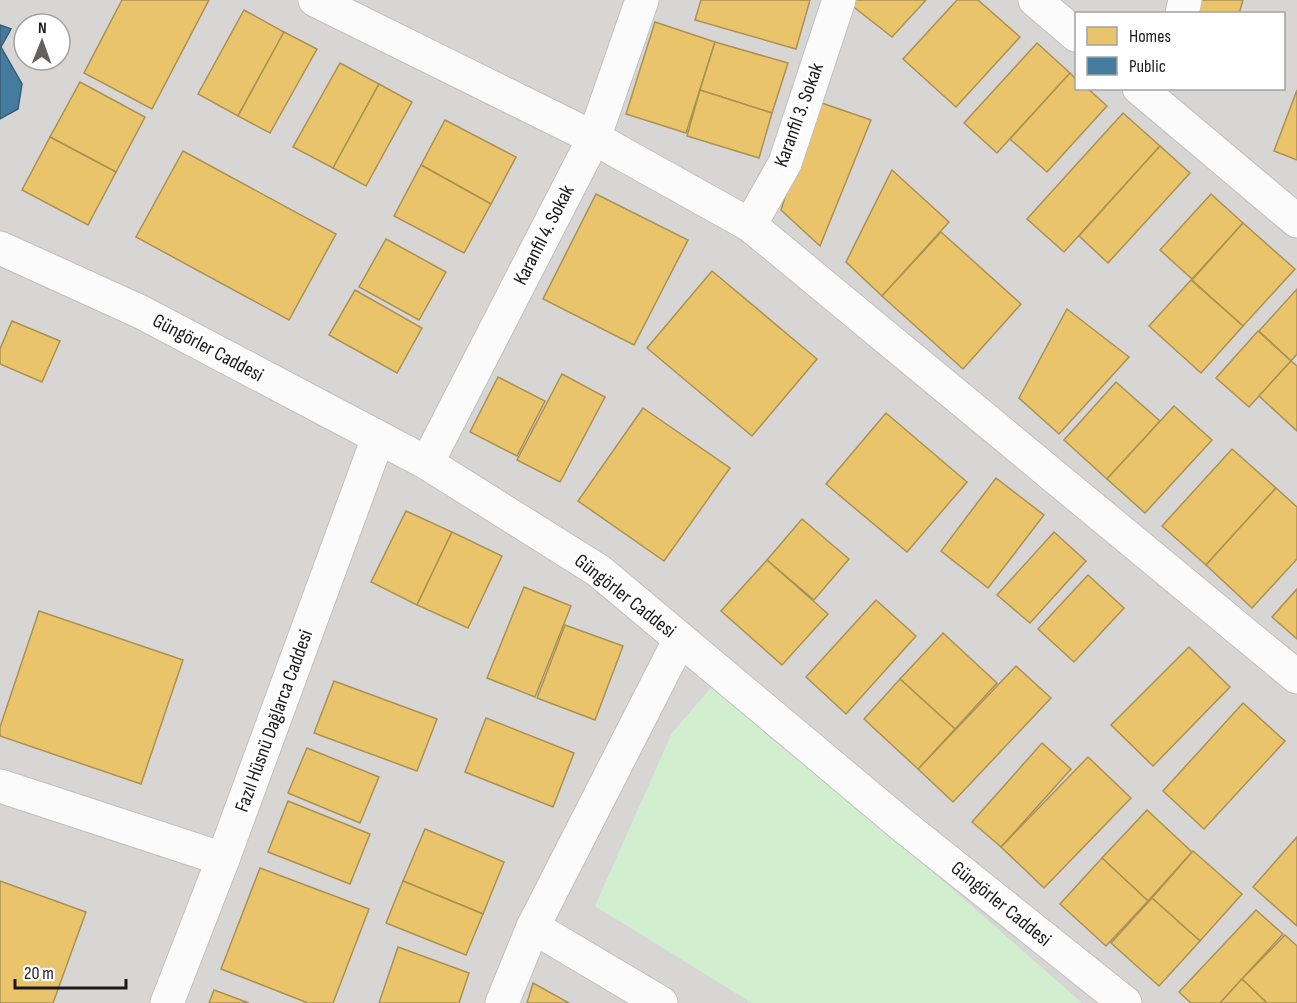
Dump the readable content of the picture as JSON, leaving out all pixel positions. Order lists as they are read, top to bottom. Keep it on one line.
{"streets":{"street":["Karanfil 3. Sokak","Karanfil 4. Sokak","Güngörler Caddesi","Fazıl Hüsnü Dağlarca Caddesi"]},"crossings":[["Karanfil 4. Sokak","Güngörler Caddesi"],["Güngörler Caddesi","Fazıl Hüsnü Dağlarca Caddesi"]],"legend":["Homes","Public"],"scale_bar":"20 m","north":"top"}
